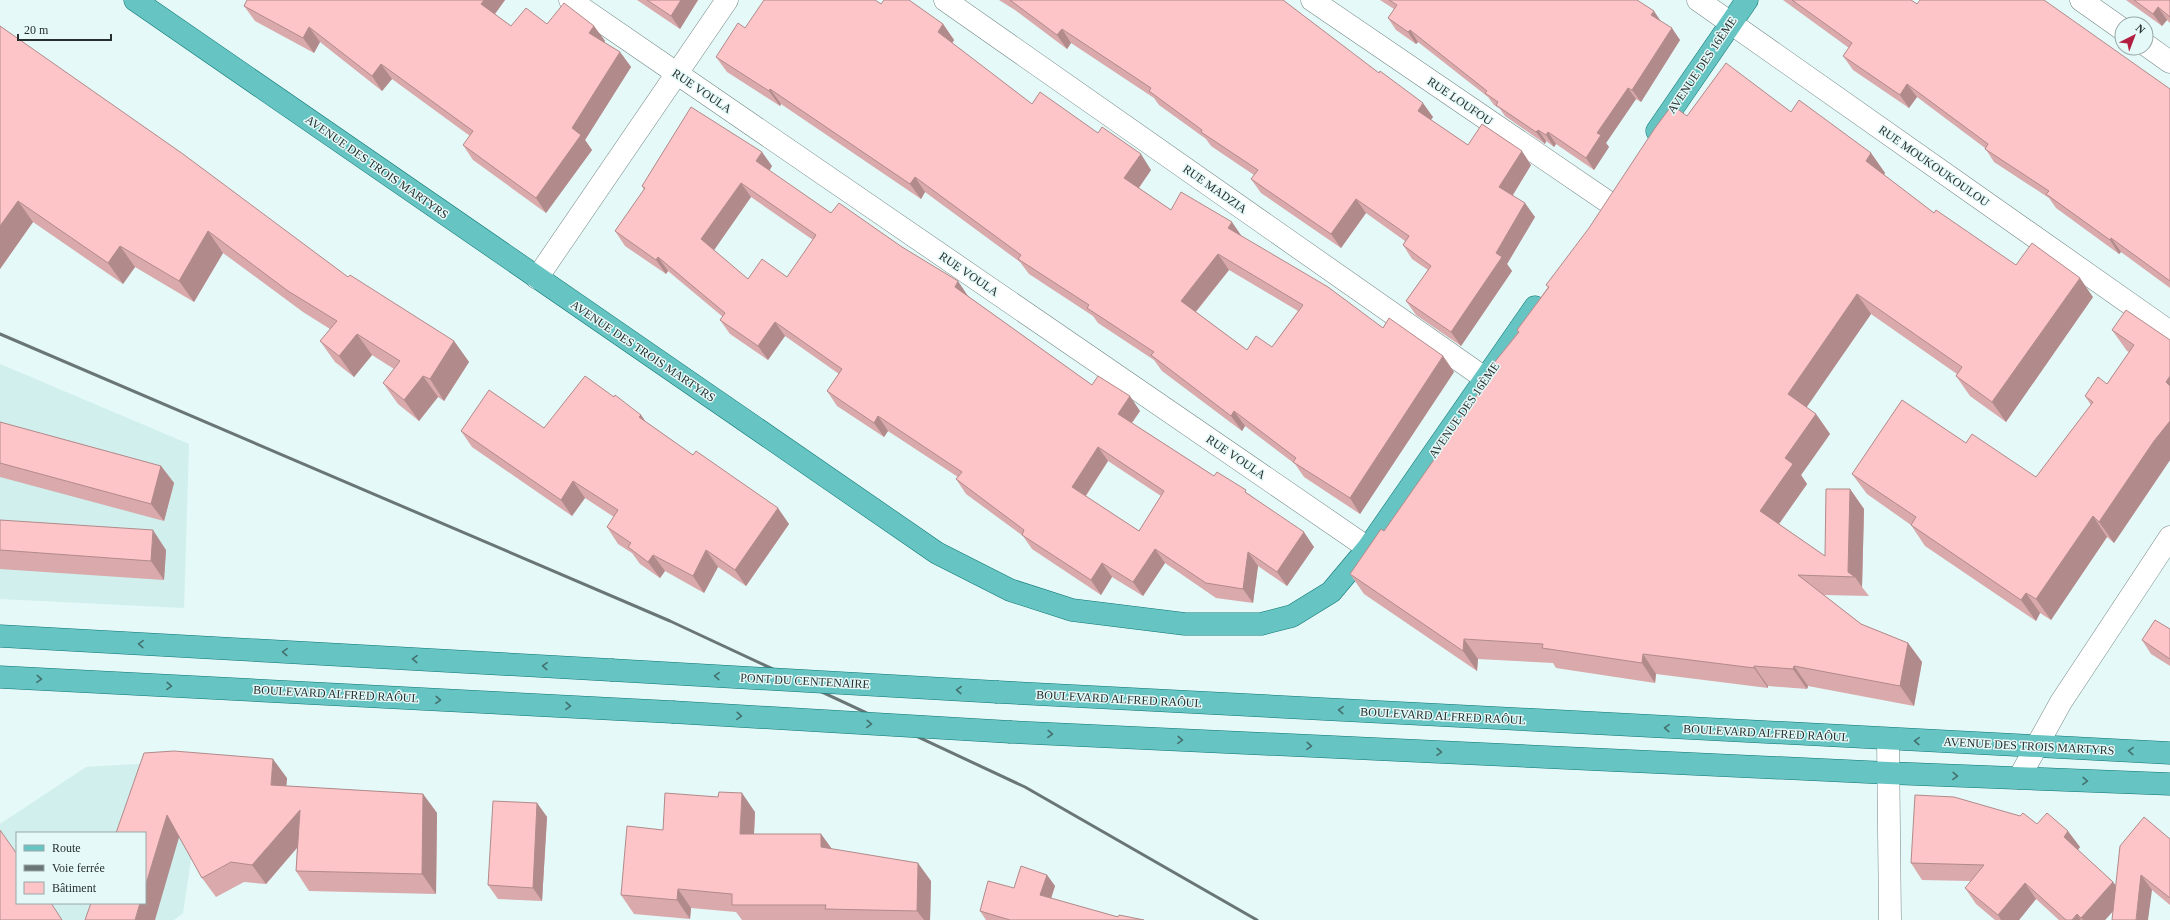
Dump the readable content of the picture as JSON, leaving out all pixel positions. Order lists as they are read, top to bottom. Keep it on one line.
{"streets":{"main road":["AVENUE DES 16ÈME","AVENUE DES TROIS MARTYRS","PONT DU CENTENAIRE","BOULEVARD ALFRED RAÔUL"],"street":["RUE VOULA","RUE LOUFOU","RUE MOUKOUKOULOU","RUE MADZIA"]},"crossings":[["AVENUE DES 16ÈME","RUE VOULA"],["AVENUE DES 16ÈME","RUE MOUKOUKOULOU"],["AVENUE DES 16ÈME","AVENUE DES TROIS MARTYRS"],["AVENUE DES 16ÈME","RUE MADZIA"],["AVENUE DES TROIS MARTYRS","BOULEVARD ALFRED RAÔUL"],["PONT DU CENTENAIRE","BOULEVARD ALFRED RAÔUL"]],"one_way":["PONT DU CENTENAIRE"],"legend":["Route","Voie ferrée","Bâtiment"],"scale_bar":"20 m","north":"top right"}
